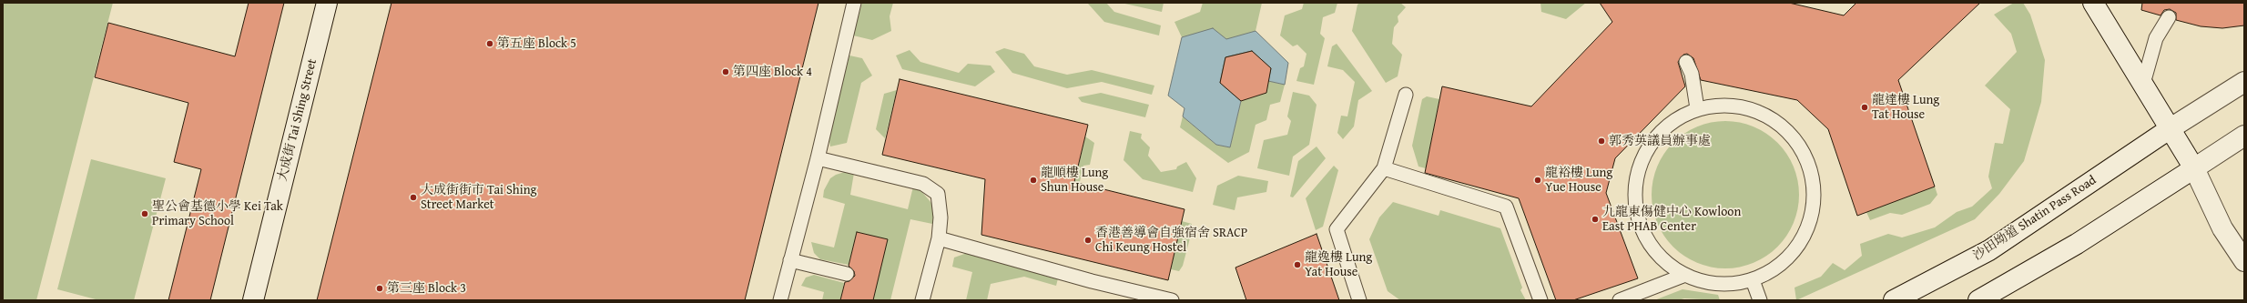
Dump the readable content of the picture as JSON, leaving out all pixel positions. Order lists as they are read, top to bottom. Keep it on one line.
{"streets":{"main road":["大成街 Tai Shing Street","沙田坳道 Shatin Pass Road"]},"places":["第五座 Block 5","第四座 Block 4","龍達樓 Lung Tat House","郭秀英議員辦事處","龍順樓 Lung Shun House","龍裕樓 Lung Yue House","大成街街市 Tai Shing Street Market","聖公會基德小學 Kei Tak Primary School","九龍東傷健中心 Kowloon East PHAB Center","香港善導會自強宿舍 SRACP Chi Keung Hostel","龍逸樓 Lung Yat House","第三座 Block 3"]}
